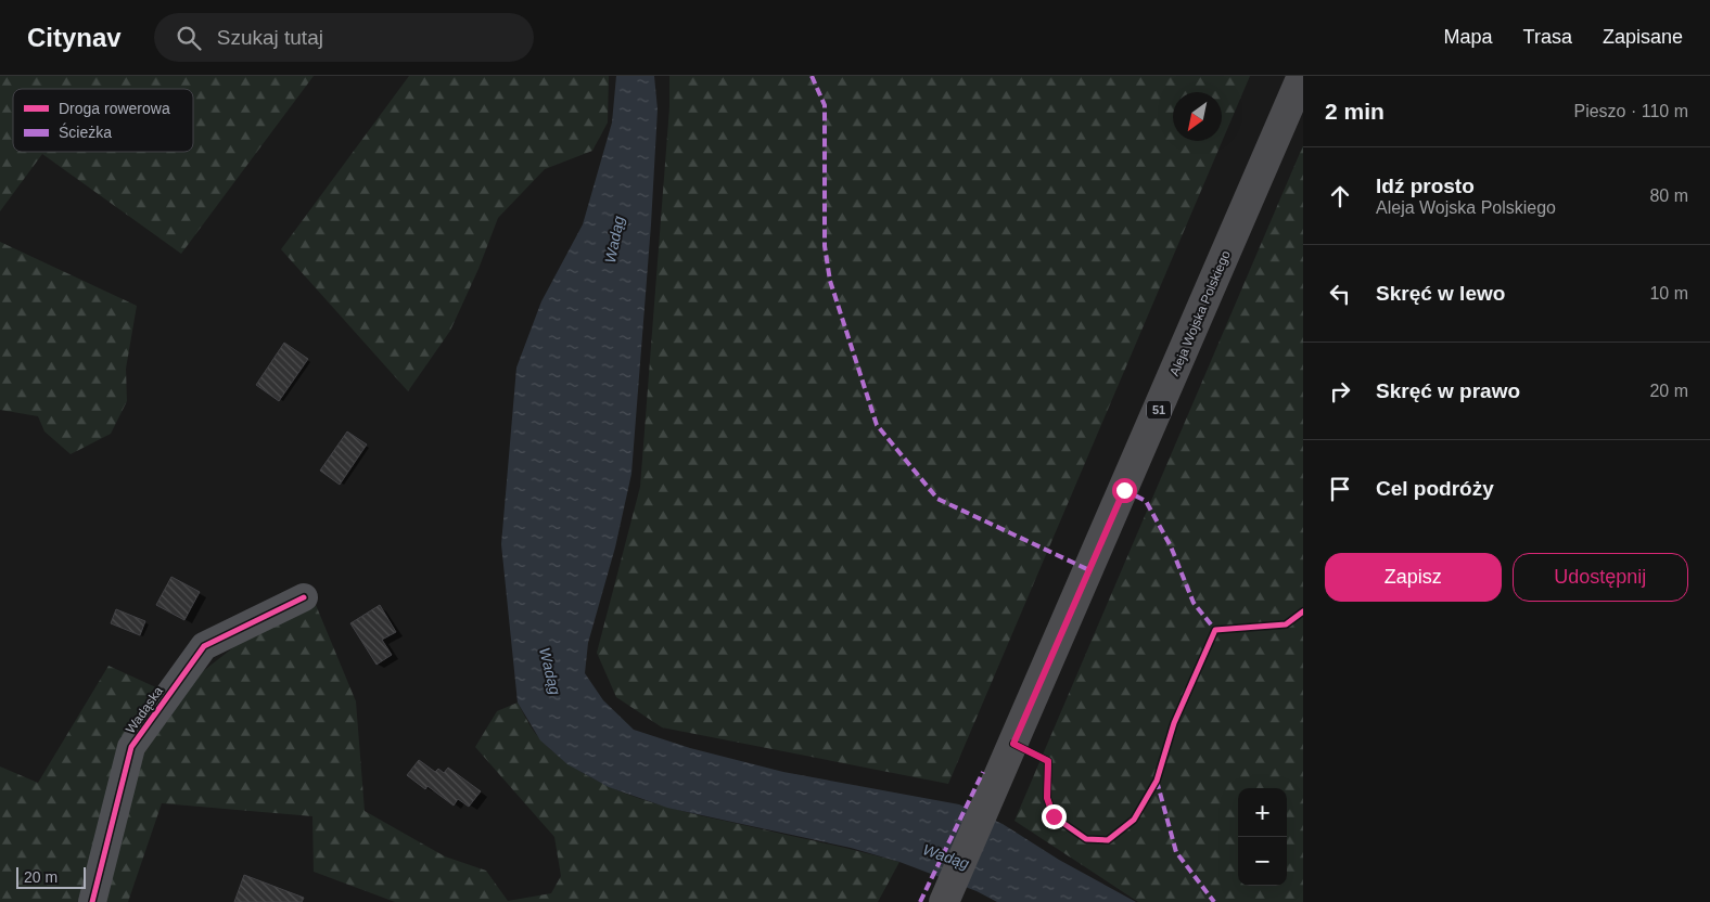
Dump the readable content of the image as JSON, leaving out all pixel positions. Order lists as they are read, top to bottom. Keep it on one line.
{"streets":{"main road":["Aleja Wojska Polskiego","51"],"street":["Wadąska"]},"water":["Wadąg"],"legend":["Droga rowerowa","Ścieżka"],"scale_bar":"20 m","north":"bottom left","page":{"header":"Citynav","search":"Szukaj tutaj","nav":["Mapa","Trasa","Zapisane"],"heading":["2 min","Pieszo · 110 m"],"list":[["Idź prosto","Aleja Wojska Polskiego","80 m"],["Skręć w lewo","10 m"],["Skręć w prawo","20 m"],"Cel podróży"],"buttons":["Zapisz","Udostępnij"],"map_buttons":["+","−"],"scale":"20 m"}}
